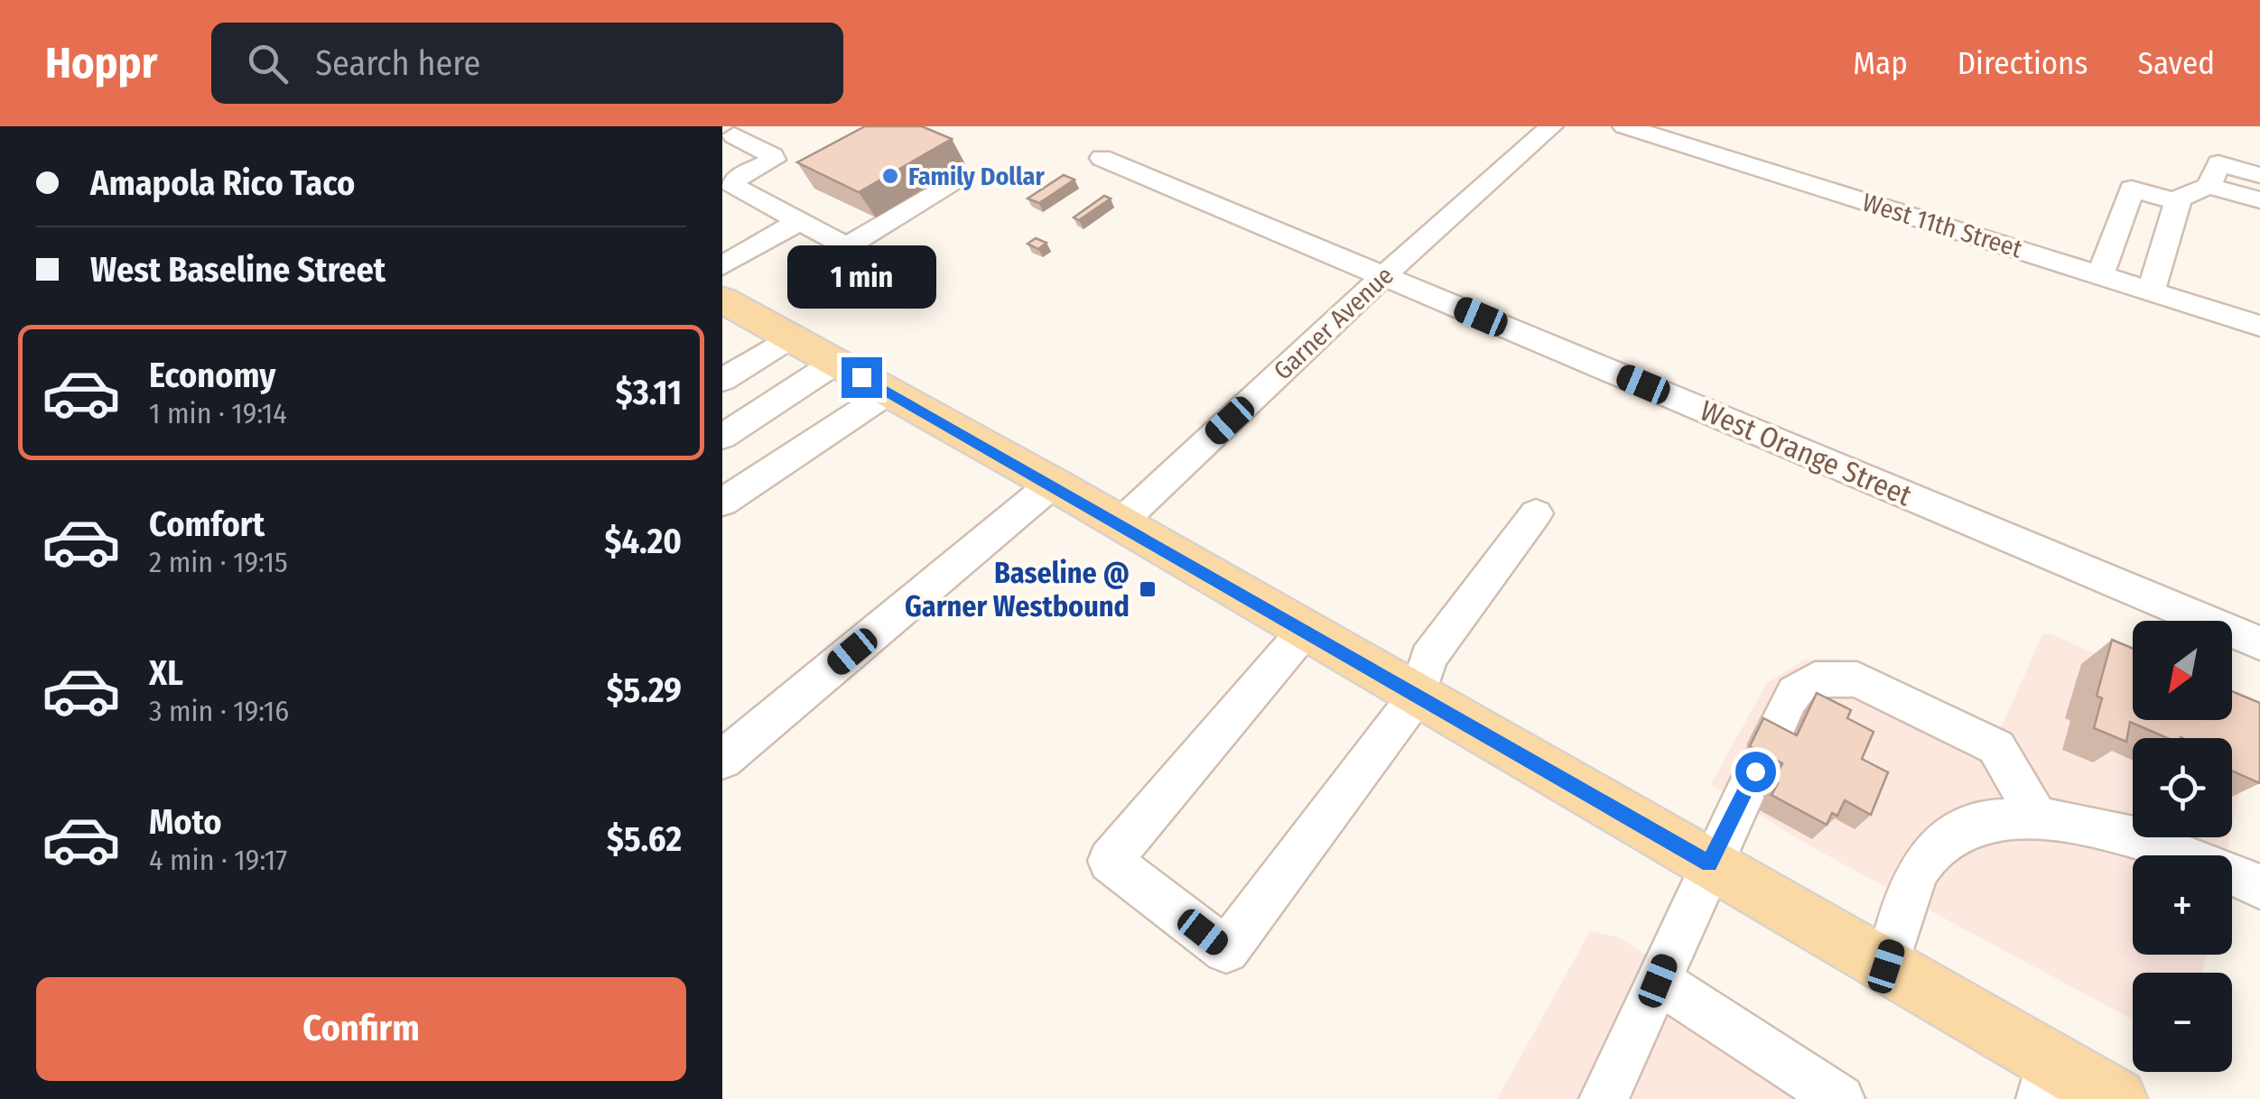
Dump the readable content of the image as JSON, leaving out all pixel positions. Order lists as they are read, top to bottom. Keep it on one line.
{"streets":{"street":["West 11th Street","Garner Avenue","West Orange Street"]},"crossings":[["Garner Avenue","West Orange Street"]],"places":{"other":["Family Dollar"],"transit":["Baseline @ Garner Westbound"]},"north":"bottom left","page":{"header":"Hoppr","search":"Search here","nav":["Map","Directions","Saved"],"banner":["Amapola Rico Taco","West Baseline Street"],"bubble":"1 min","list":[{"name":"Economy","note":"1 min · 19:14","value":"$3.11"},{"name":"Comfort","note":"2 min · 19:15","value":"$4.20"},{"name":"XL","note":"3 min · 19:16","value":"$5.29"},{"name":"Moto","note":"4 min · 19:17","value":"$5.62"}],"map_buttons":["+","−"],"buttons":"Confirm"}}
